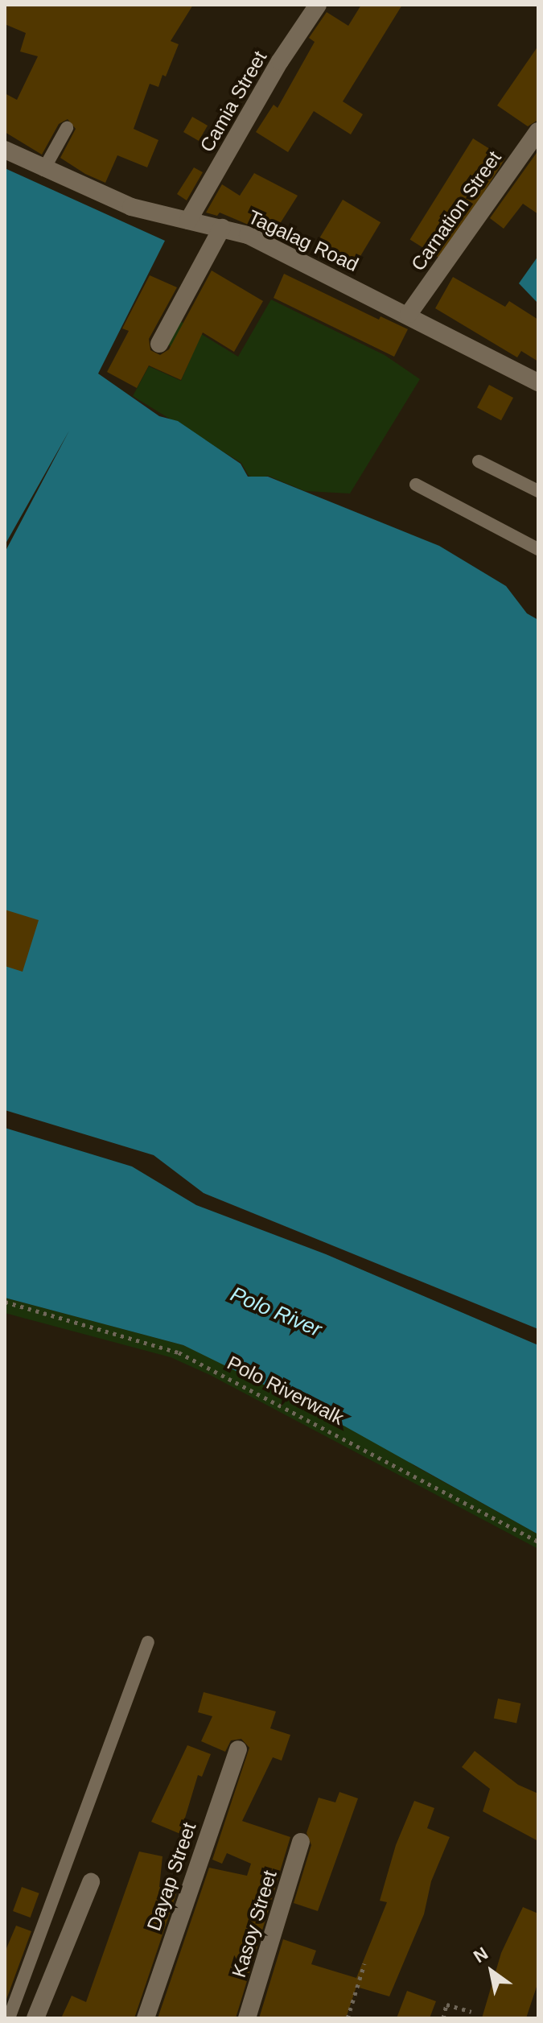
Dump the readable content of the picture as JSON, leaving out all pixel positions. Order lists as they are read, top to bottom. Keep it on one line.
{"streets":{"street":["Camia Street","Carnation Street","Tagalag Road","Dayap Street","Kasoy Street"],"path":["Polo Riverwalk"]},"crossings":[["Camia Street","Tagalag Road"],["Carnation Street","Tagalag Road"]],"water":["Polo River"],"north":"top left"}
